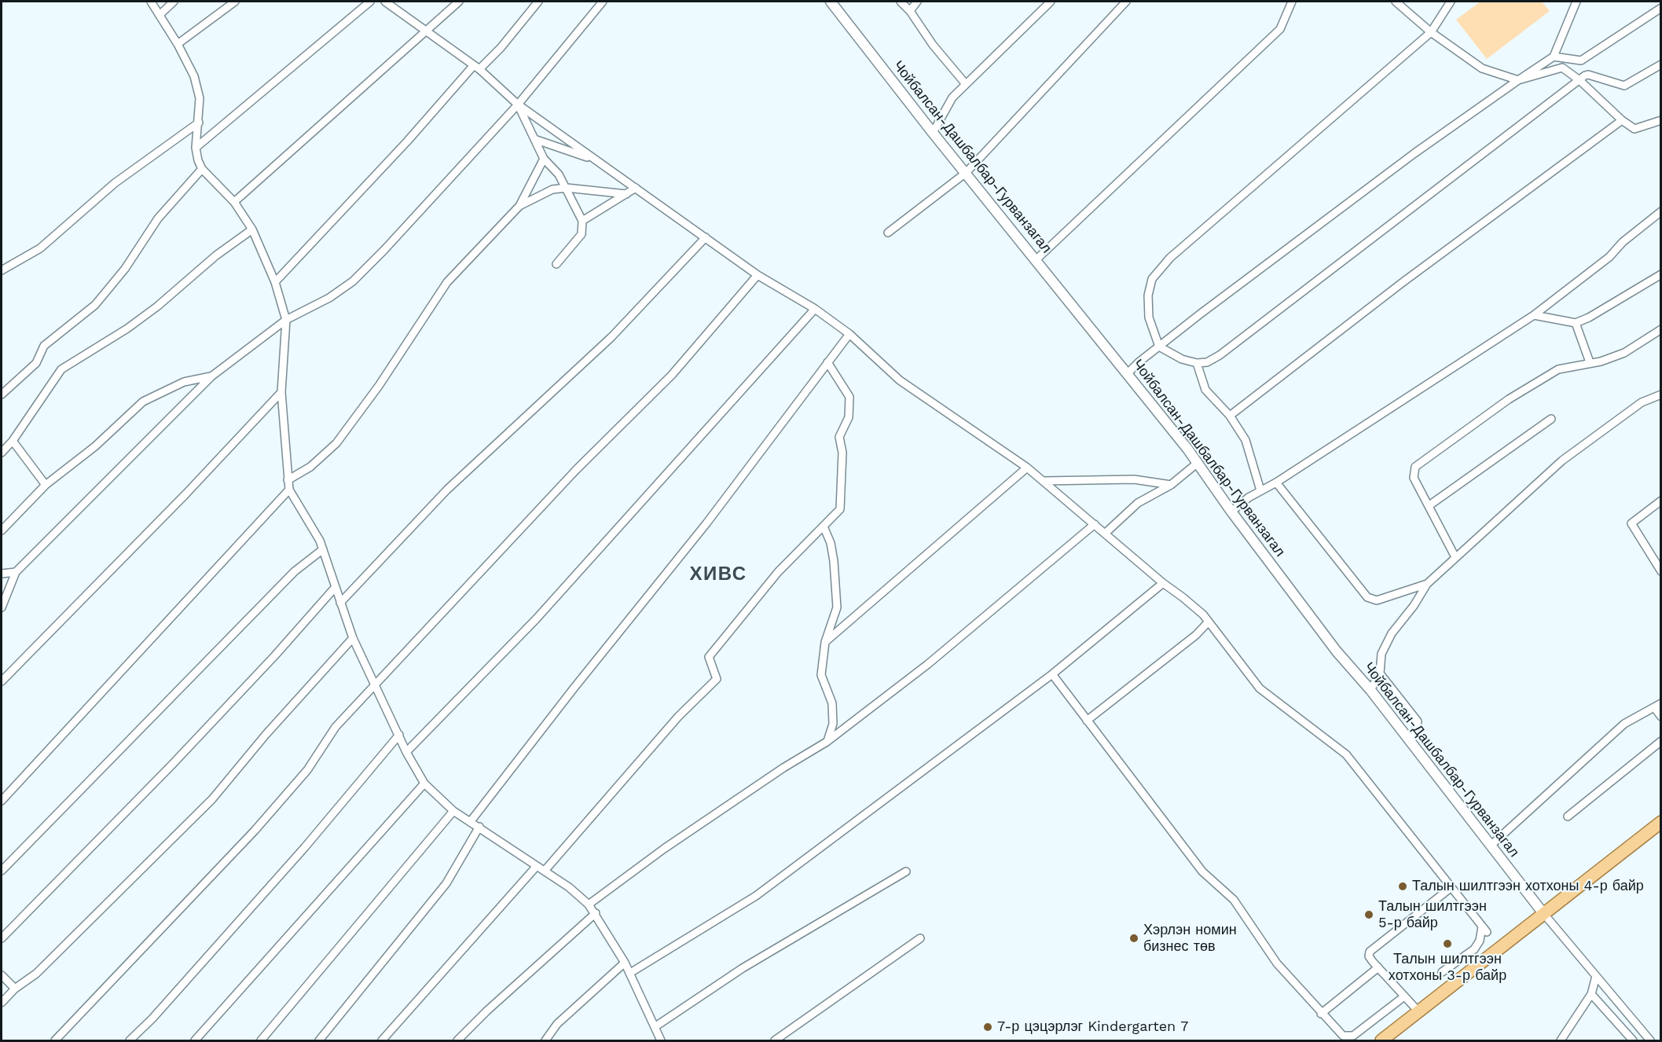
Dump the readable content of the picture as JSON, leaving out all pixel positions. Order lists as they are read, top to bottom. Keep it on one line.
{"streets":{"street":["Чойбалсан-Дашбалбар-Гурванзагал"]},"districts":["ХИВС"],"places":["Талын шилтгээн хотхоны 4-р байр","Талын шилтгээн 5-р байр","Хэрлэн номин бизнес төв","Талын шилтгээн хотхоны 3-р байр","7-р цэцэрлэг Kindergarten 7"]}
